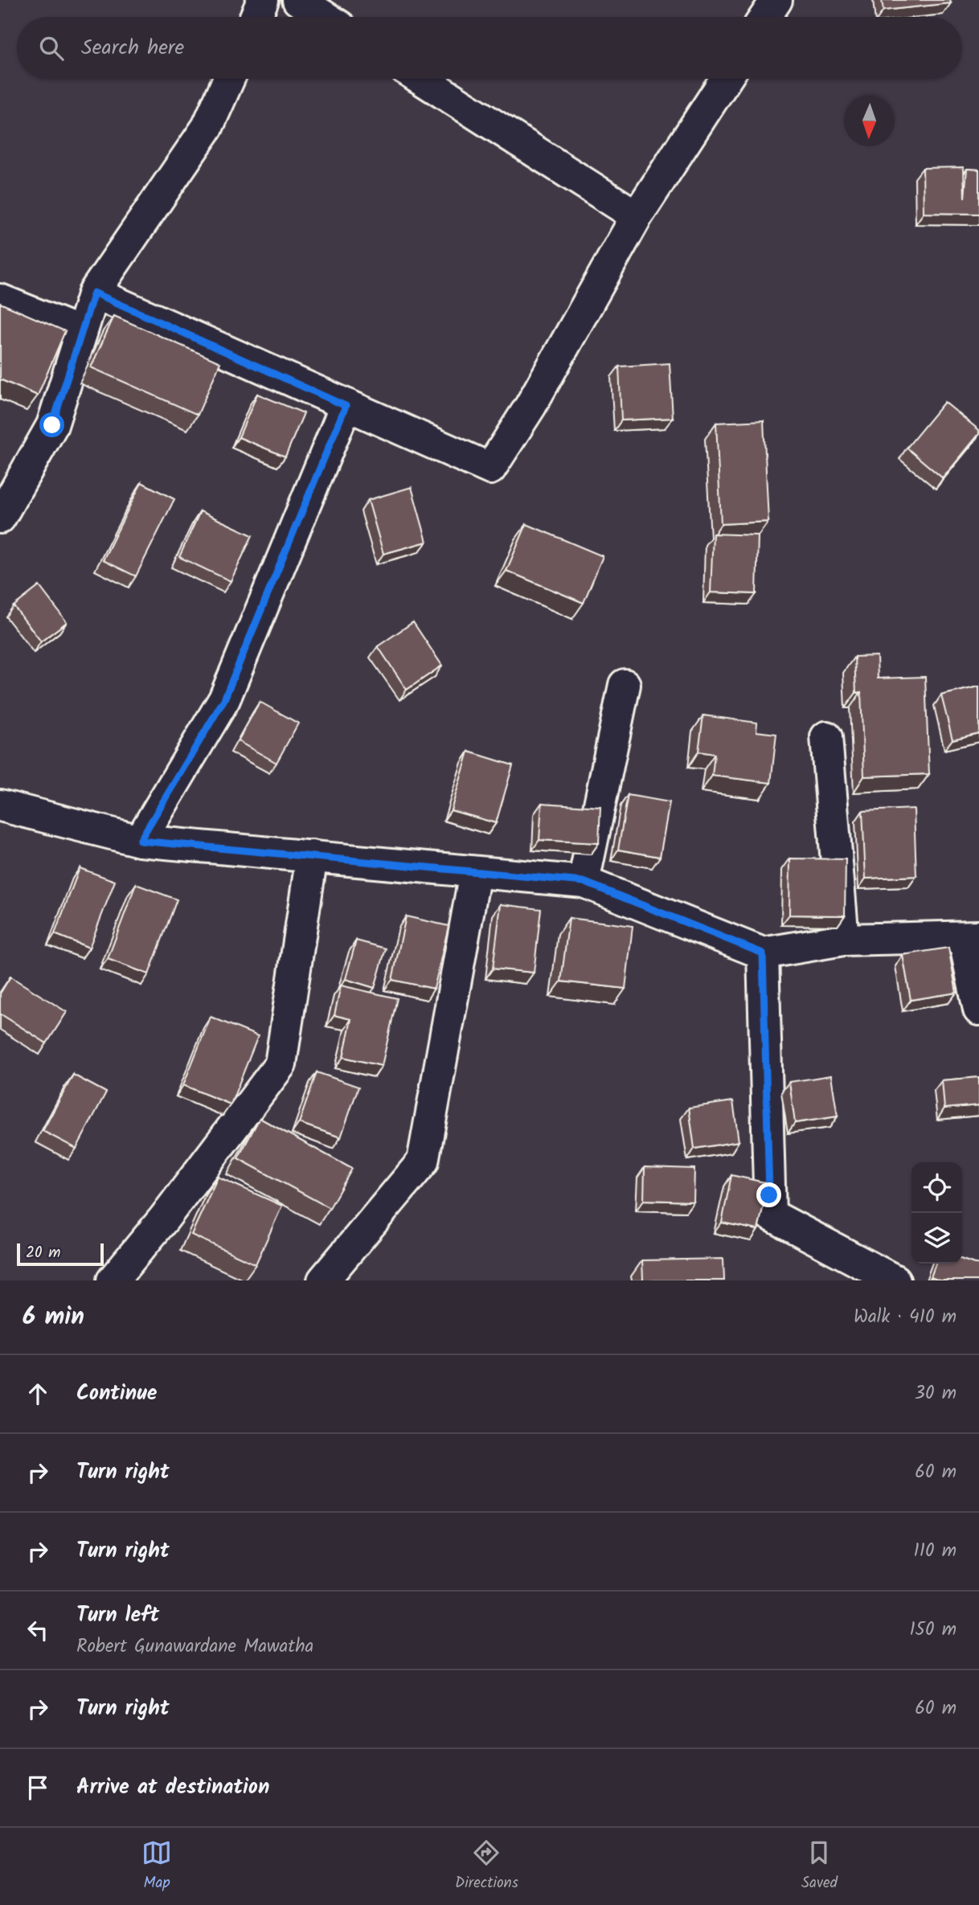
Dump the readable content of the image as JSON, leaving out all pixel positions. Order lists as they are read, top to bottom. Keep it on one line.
{"scale_bar":"20 m","north":"bottom","page":{"search":"Search here","scale":"20 m","heading":["6 min","Walk · 410 m"],"list":[["Continue","30 m"],["Turn right","60 m"],["Turn right","110 m"],["Turn left","Robert Gunawardane Mawatha","150 m"],["Turn right","60 m"],"Arrive at destination"],"nav":["Map","Directions","Saved"]}}
